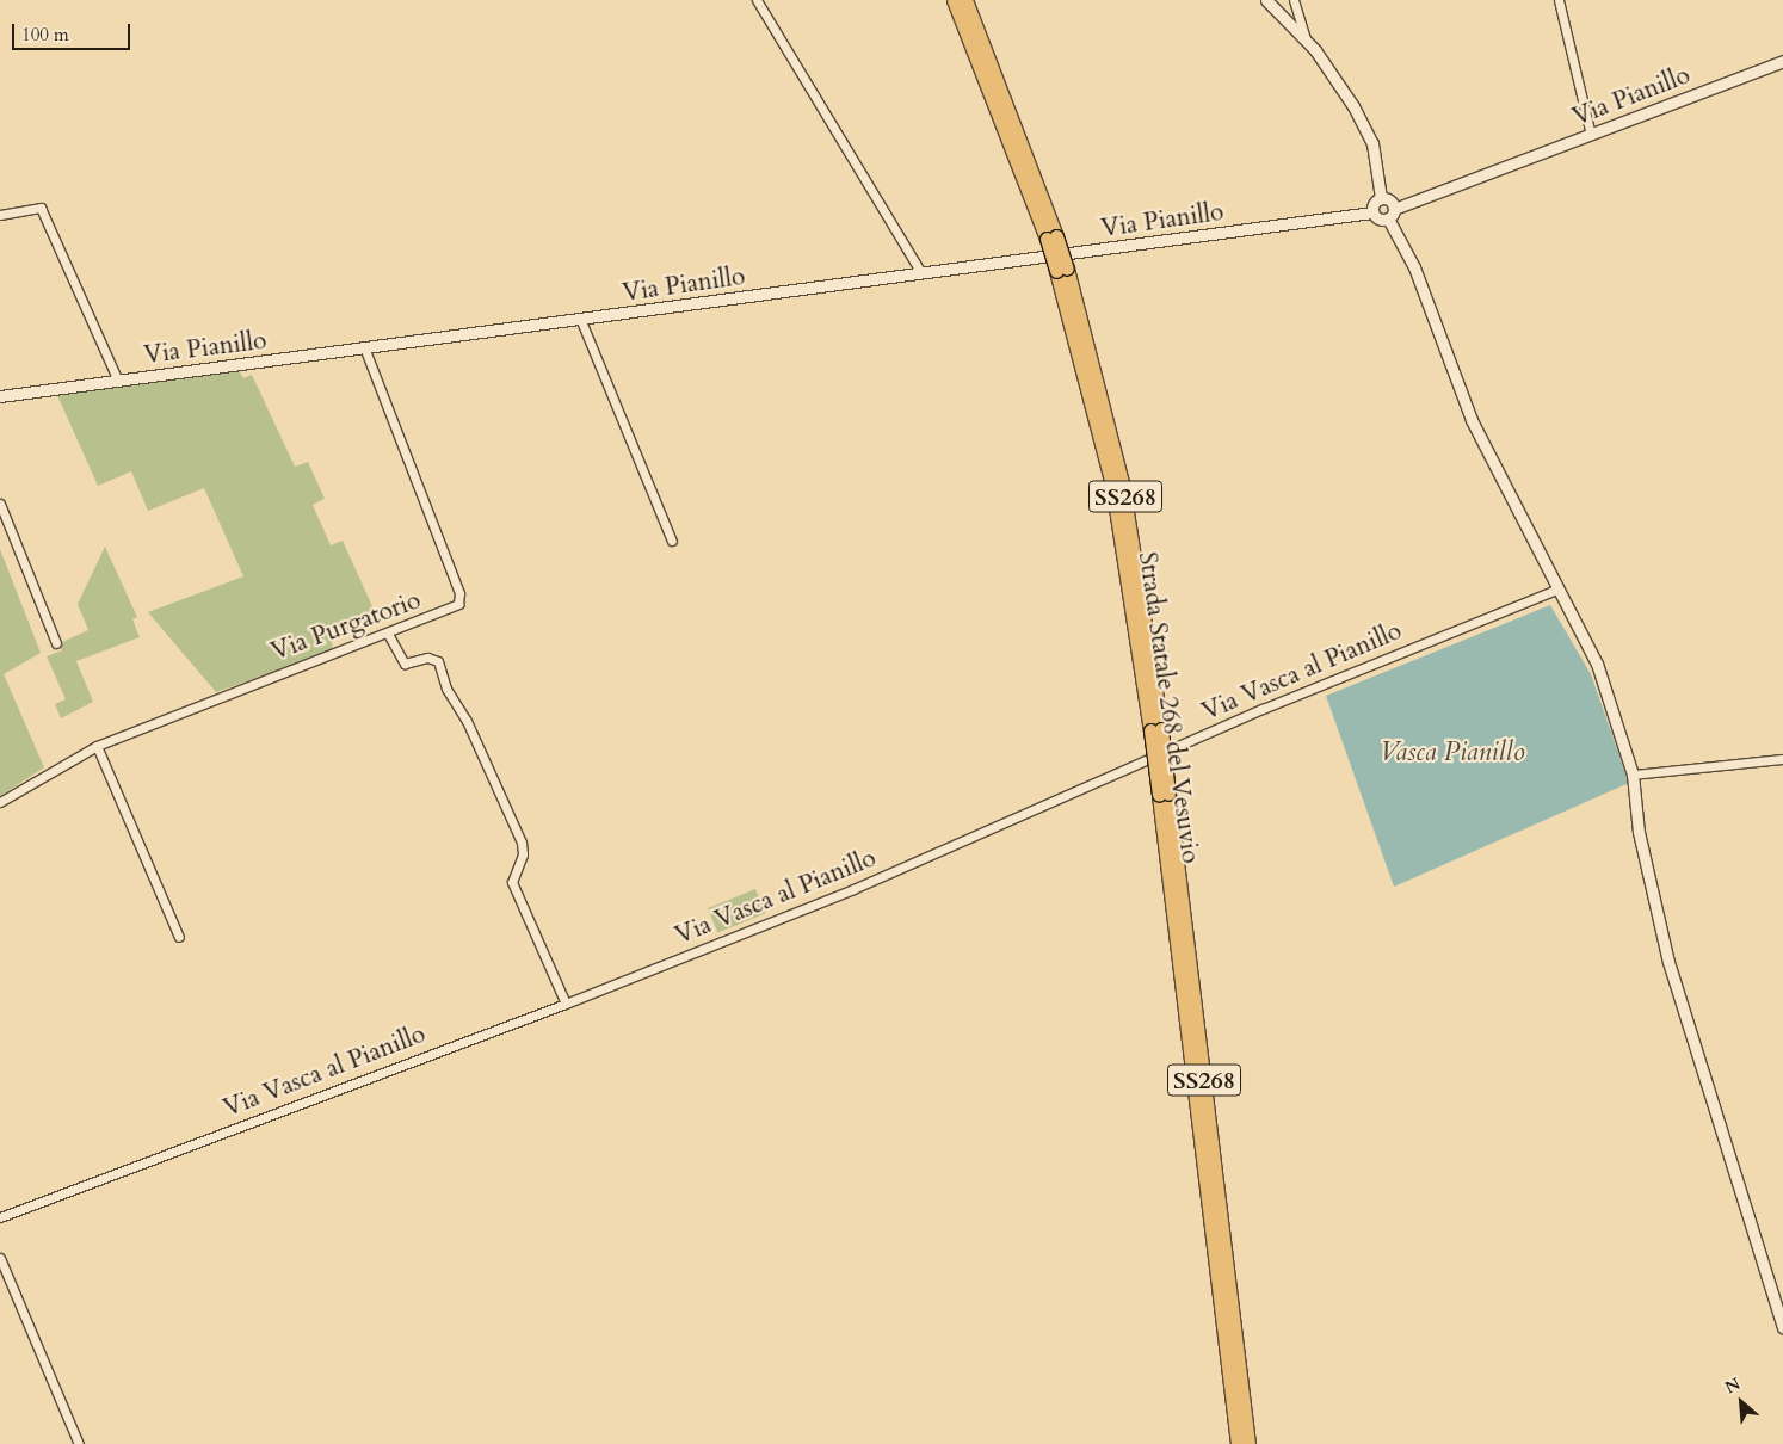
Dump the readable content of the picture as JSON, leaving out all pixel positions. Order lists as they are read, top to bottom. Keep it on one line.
{"streets":{"highway":["SS268","Strada Statale 268 del Vesuvio"],"street":["Via Pianillo","Via Purgatorio","Via Vasca al Pianillo"]},"crossings":[["Via Pianillo","Via Purgatorio"]],"water":["Vasca Pianillo"],"scale_bar":"100 m","north":"top left"}
